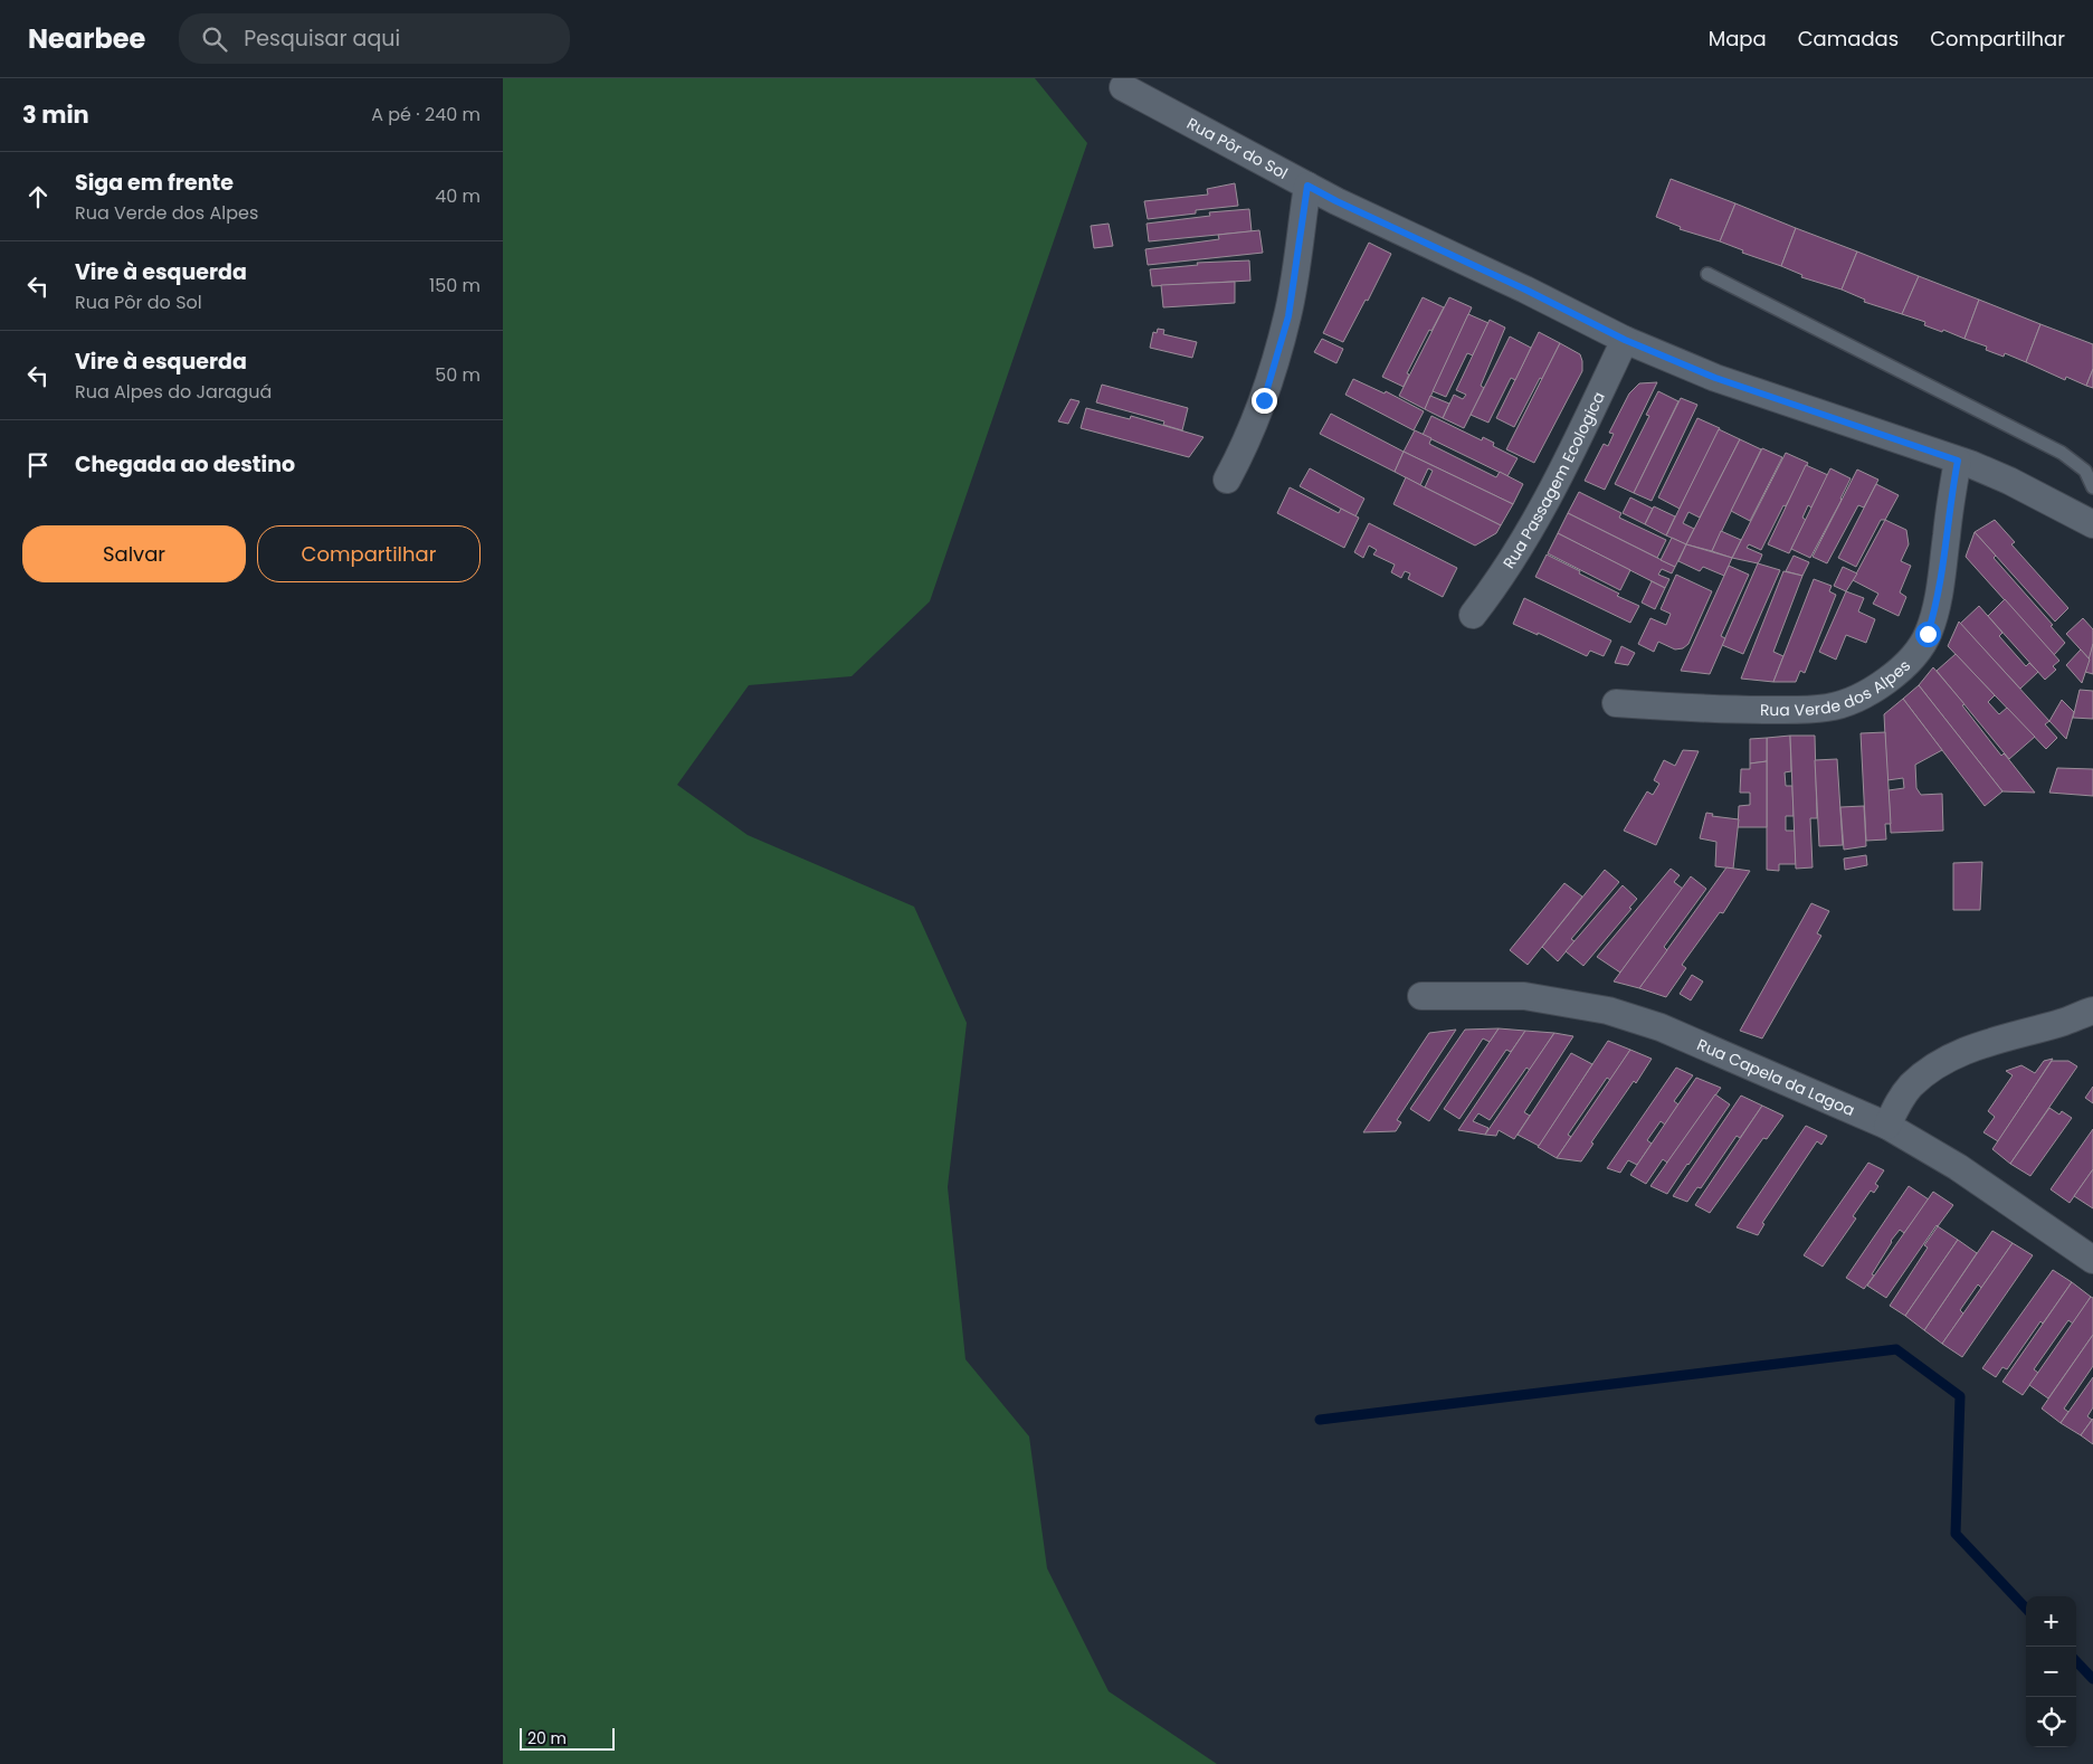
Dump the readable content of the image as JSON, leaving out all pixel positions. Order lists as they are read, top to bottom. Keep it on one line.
{"streets":{"street":["Rua Pôr do Sol","Rua Passagem Ecologica","Rua Verde dos Alpes","Rua Capela da Lagoa"]},"crossings":[["Rua Pôr do Sol","Rua Passagem Ecologica"],["Rua Pôr do Sol","Rua Verde dos Alpes"]],"scale_bar":"20 m","page":{"header":"Nearbee","search":"Pesquisar aqui","nav":["Mapa","Camadas","Compartilhar"],"heading":["3 min","A pé · 240 m"],"list":[["Siga em frente","Rua Verde dos Alpes","40 m"],["Vire à esquerda","Rua Pôr do Sol","150 m"],["Vire à esquerda","Rua Alpes do Jaraguá","50 m"],"Chegada ao destino"],"buttons":["Salvar","Compartilhar"],"map_buttons":["+","−"],"scale":"20 m"}}
